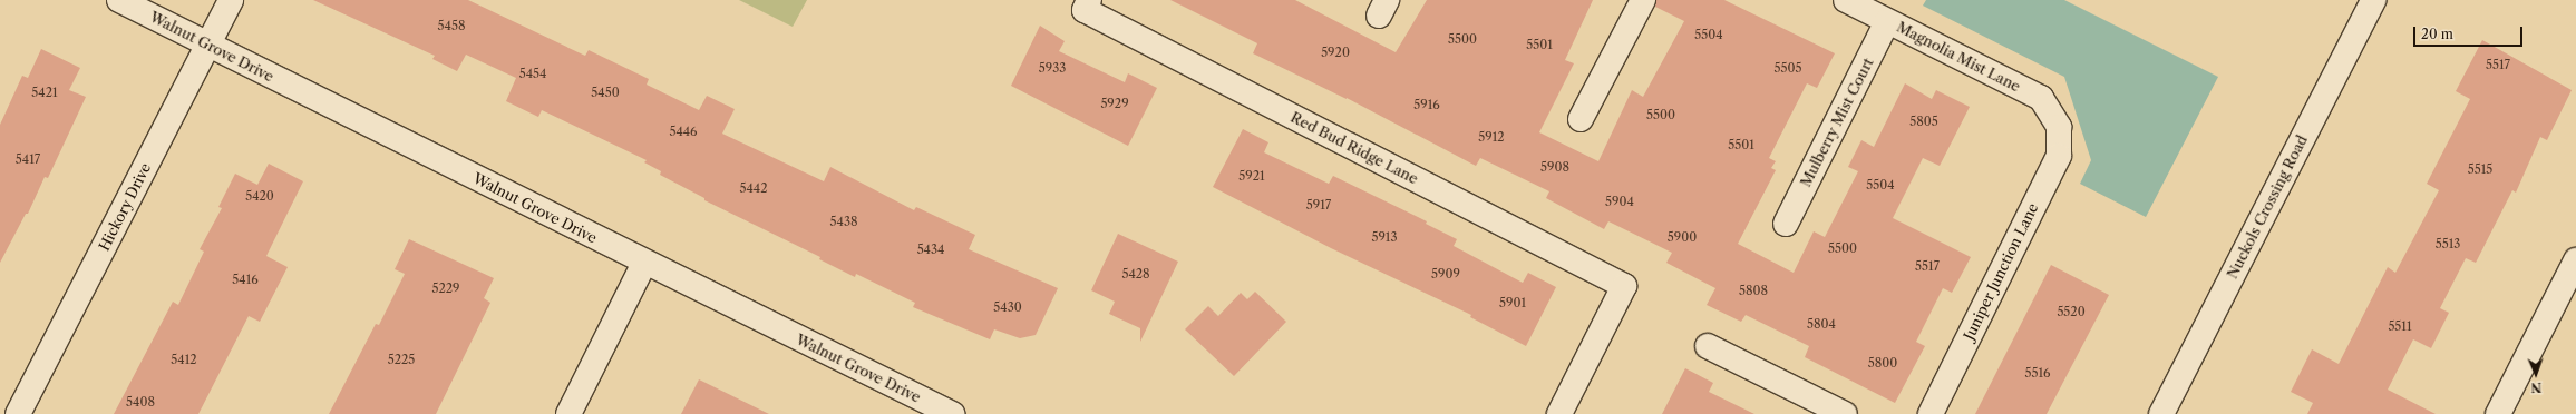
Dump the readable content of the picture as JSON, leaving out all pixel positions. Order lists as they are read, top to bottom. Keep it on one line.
{"streets":{"street":["Walnut Grove Drive","Magnolia Mist Lane","Mulberry Mist Court","Red Bud Ridge Lane","Hickory Drive","Nuckols Crossing Road","Juniper Junction Lane"]},"crossings":[["Walnut Grove Drive","Hickory Drive"],["Magnolia Mist Lane","Mulberry Mist Court"],["Magnolia Mist Lane","Juniper Junction Lane"]],"house_numbers":["5458","5504","5500","5501","5920","5517","5933","5505","5454","5421","5450","5929","5916","5500","5805","5446","5912","5501","5417","5908","5515","5921","5504","5442","5420","5904","5917","5438","5913","5900","5513","5500","5434","5517","5428","5909","5416","5229","5808","5901","5430","5520","5804","5511","5412","5225","5800","5516","5408"],"scale_bar":"20 m","north":"bottom"}
